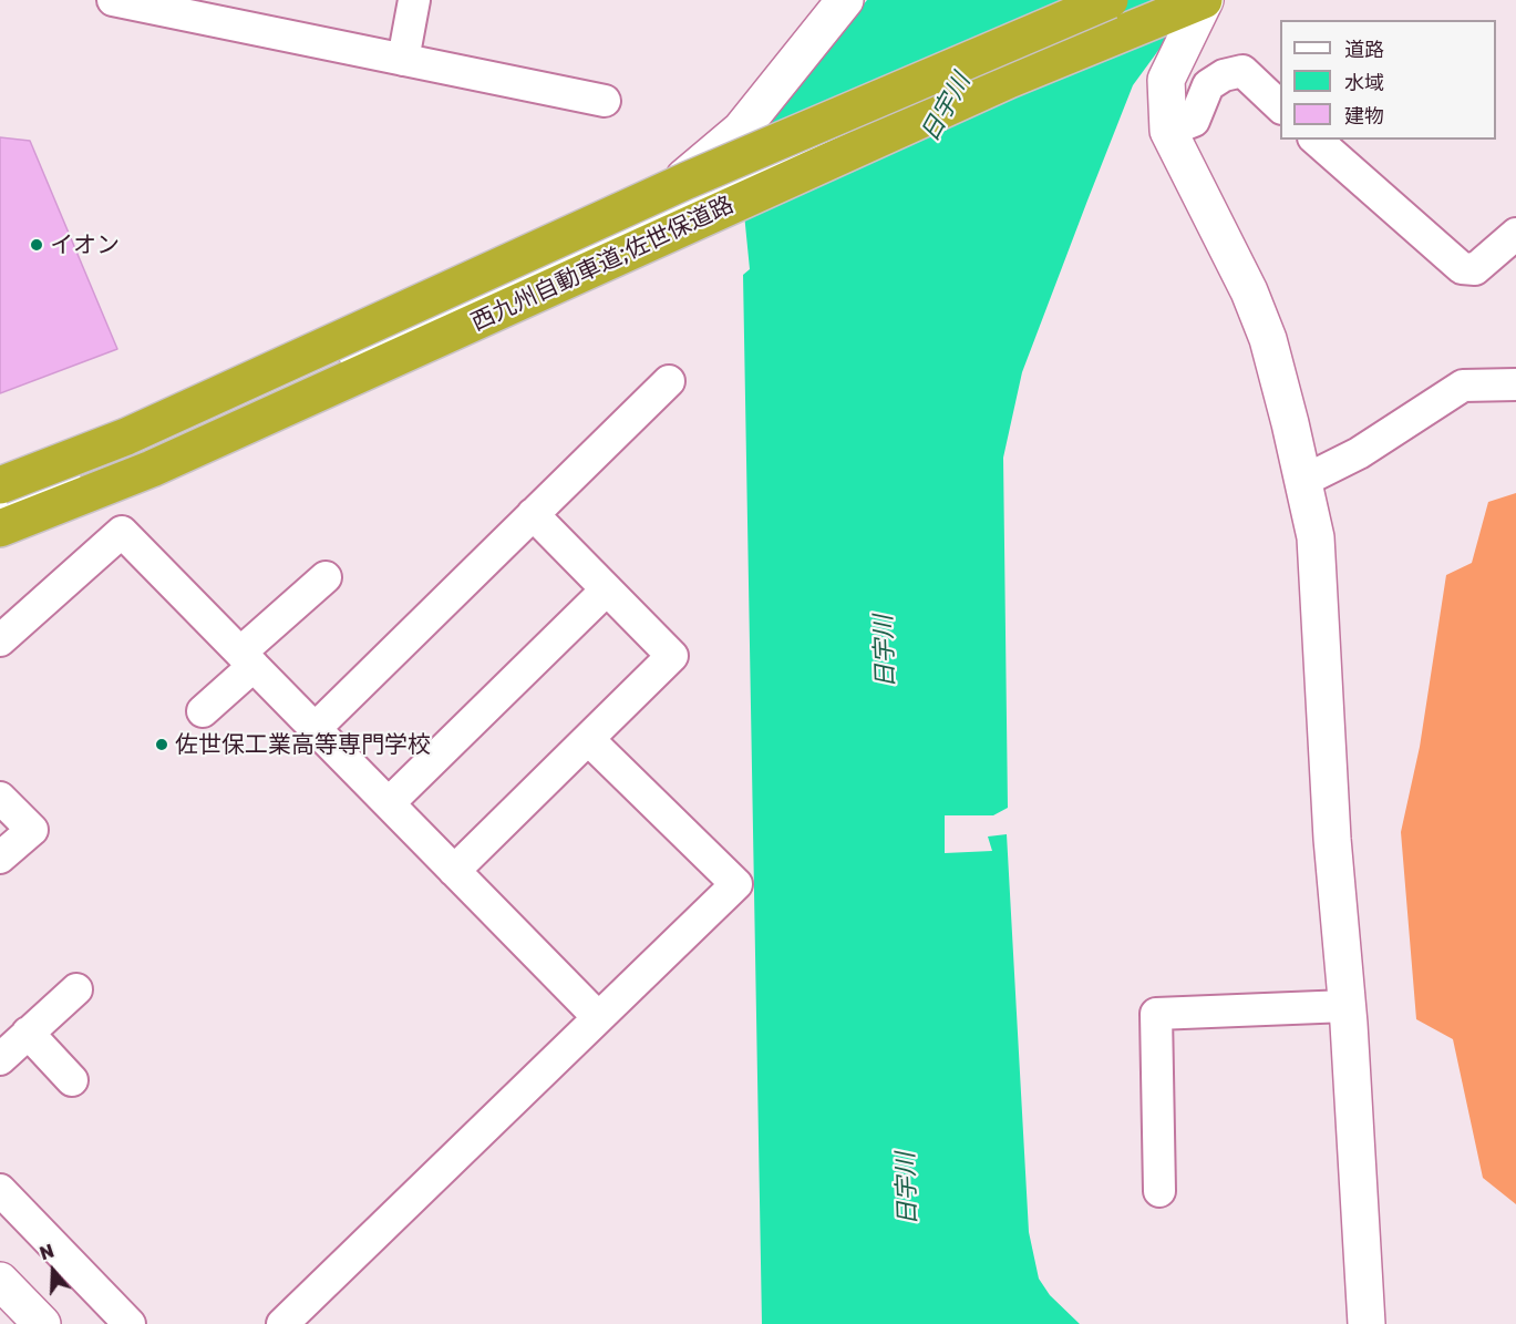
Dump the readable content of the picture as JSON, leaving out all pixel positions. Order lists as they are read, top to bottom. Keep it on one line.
{"streets":{"highway":["西九州自動車道;佐世保道路"]},"water":["日宇川"],"places":["イオン","佐世保工業高等専門学校"],"legend":["道路","水域","建物"],"north":"top"}
